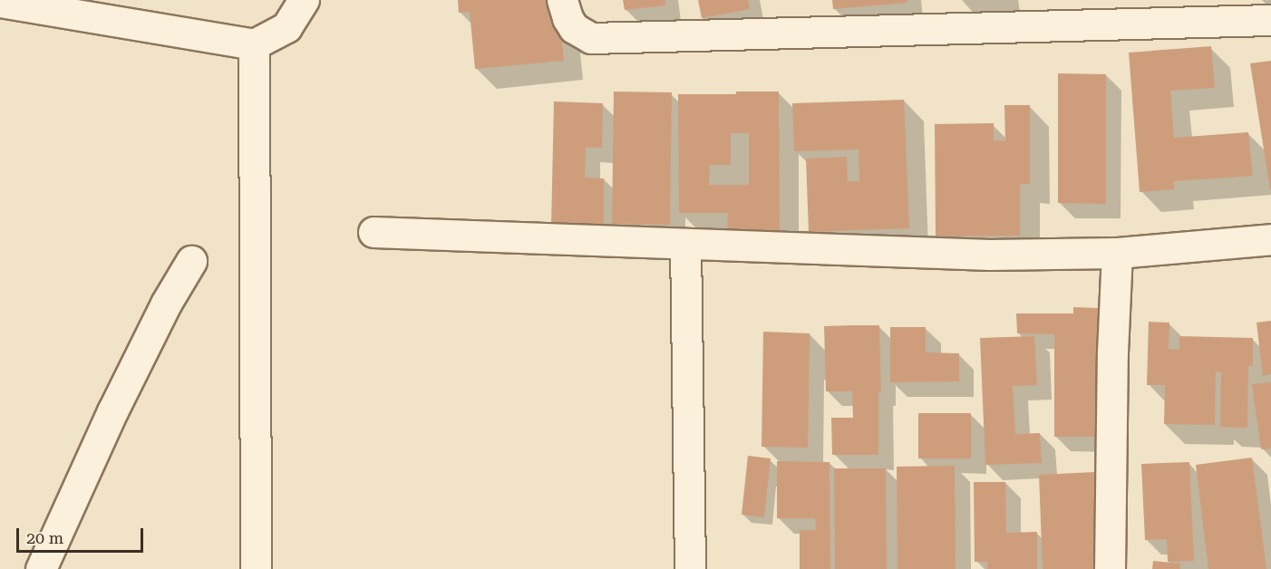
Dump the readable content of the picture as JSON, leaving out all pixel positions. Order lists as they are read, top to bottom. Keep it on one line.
{"scale_bar":"20 m"}
